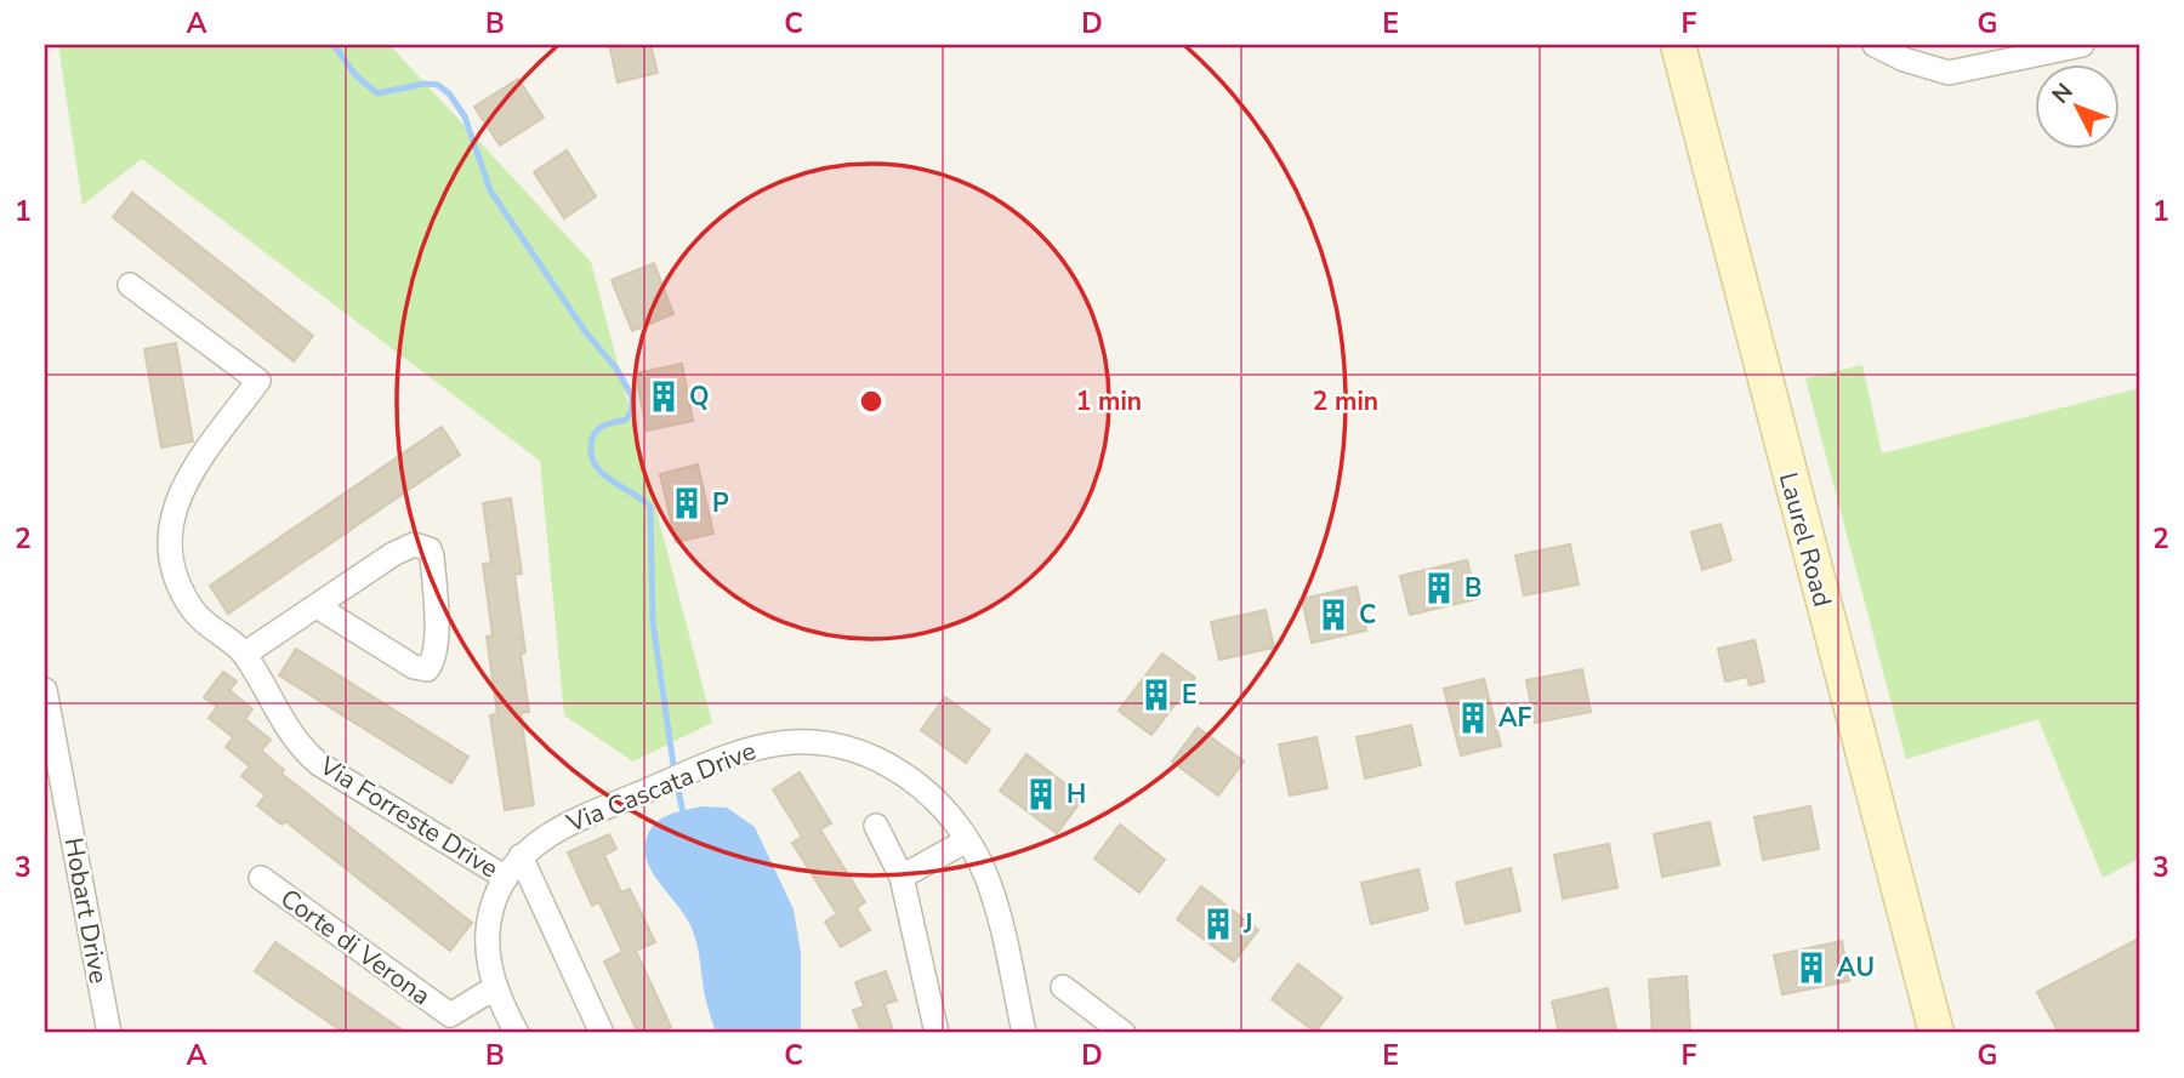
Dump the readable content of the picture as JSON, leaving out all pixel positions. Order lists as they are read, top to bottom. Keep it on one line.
{"streets":{"main road":["Laurel Road"],"street":["Via Cascata Drive","Via Forreste Drive","Hobart Drive","Corte di Verona"]},"crossings":[["Via Cascata Drive","Via Forreste Drive"],["Via Cascata Drive","Corte di Verona"]],"places":{"building":["Q","P","B","C","E","AF","H","J","AU"]},"north":"top left","grid":{"columns":["A","B","C","D","E","F","G"],"rows":["1","2","3"]},"rings":["1 min","2 min"]}
